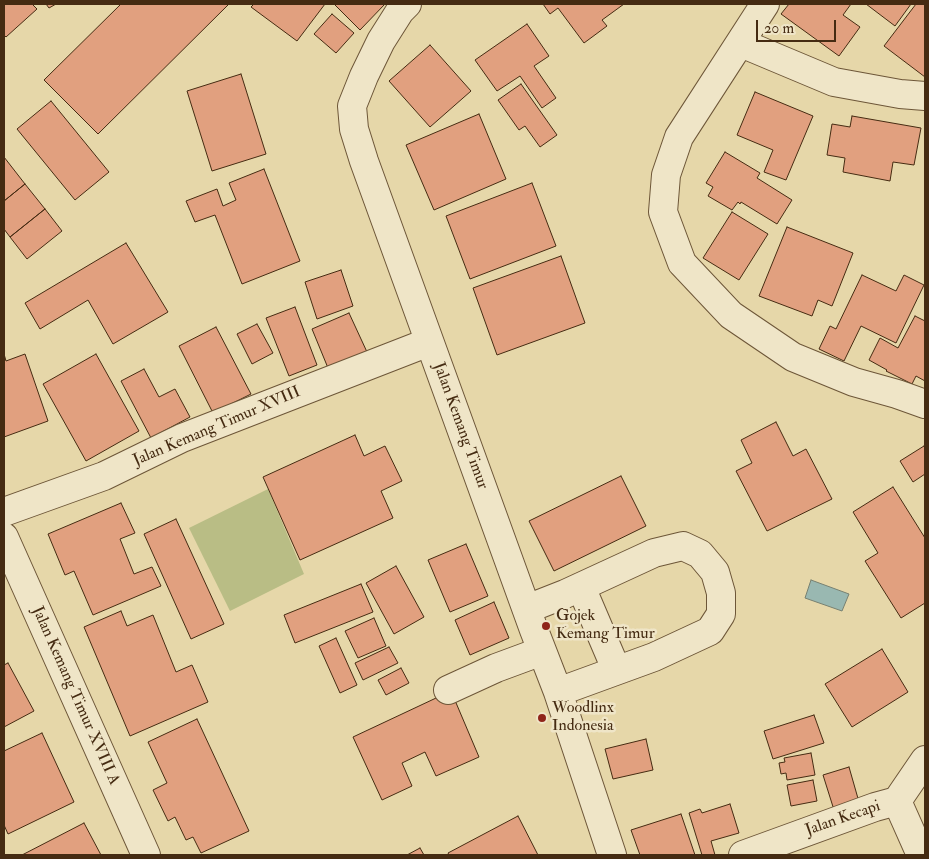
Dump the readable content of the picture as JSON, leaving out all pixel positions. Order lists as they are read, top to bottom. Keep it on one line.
{"streets":{"street":["Jalan Kemang Timur","Jalan Kemang Timur XVIII","Jalan Kemang Timur XVIII A","Jalan Kecapi"]},"crossings":[["Jalan Kemang Timur","Jalan Kemang Timur XVIII"]],"places":["Gojek Kemang Timur","Woodlinx Indonesia"],"scale_bar":"20 m"}
